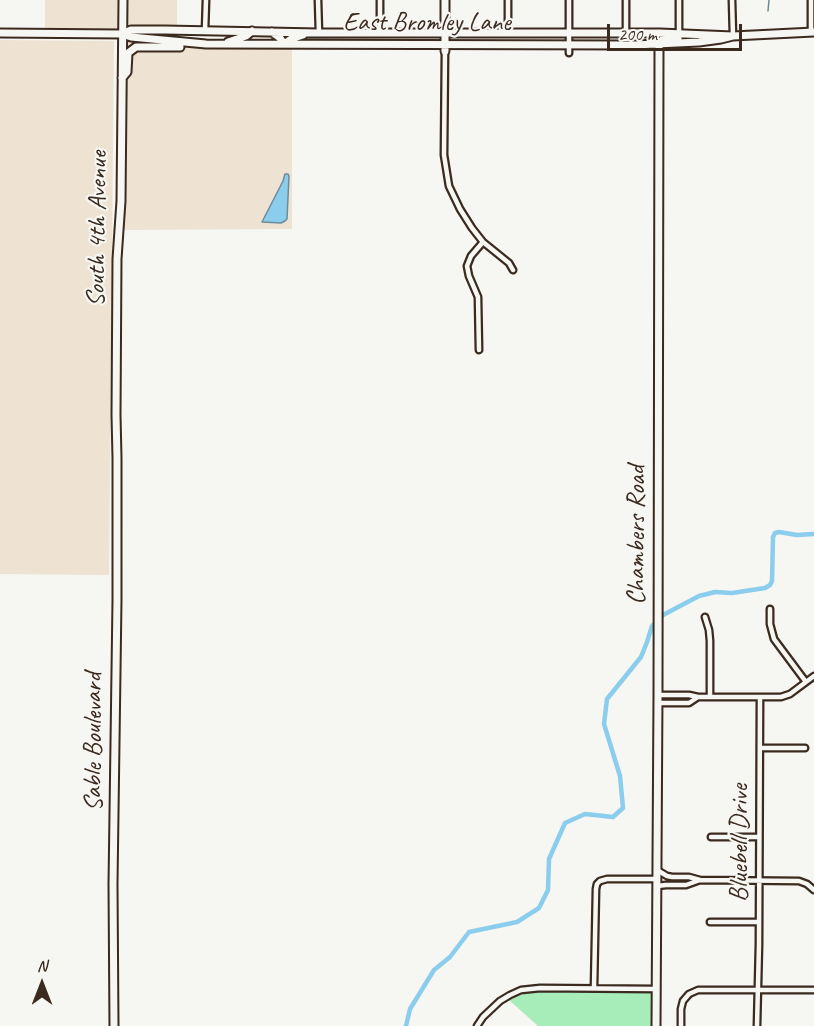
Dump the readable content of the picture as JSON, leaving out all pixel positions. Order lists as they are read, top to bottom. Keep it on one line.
{"streets":{"main road":["East Bromley Lane","South 4th Avenue","Chambers Road","Sable Boulevard"],"street":["Bluebell Drive"]},"crossings":[["East Bromley Lane","South 4th Avenue"],["East Bromley Lane","Chambers Road"],["South 4th Avenue","Sable Boulevard"]],"scale_bar":"200 m","north":"top"}
